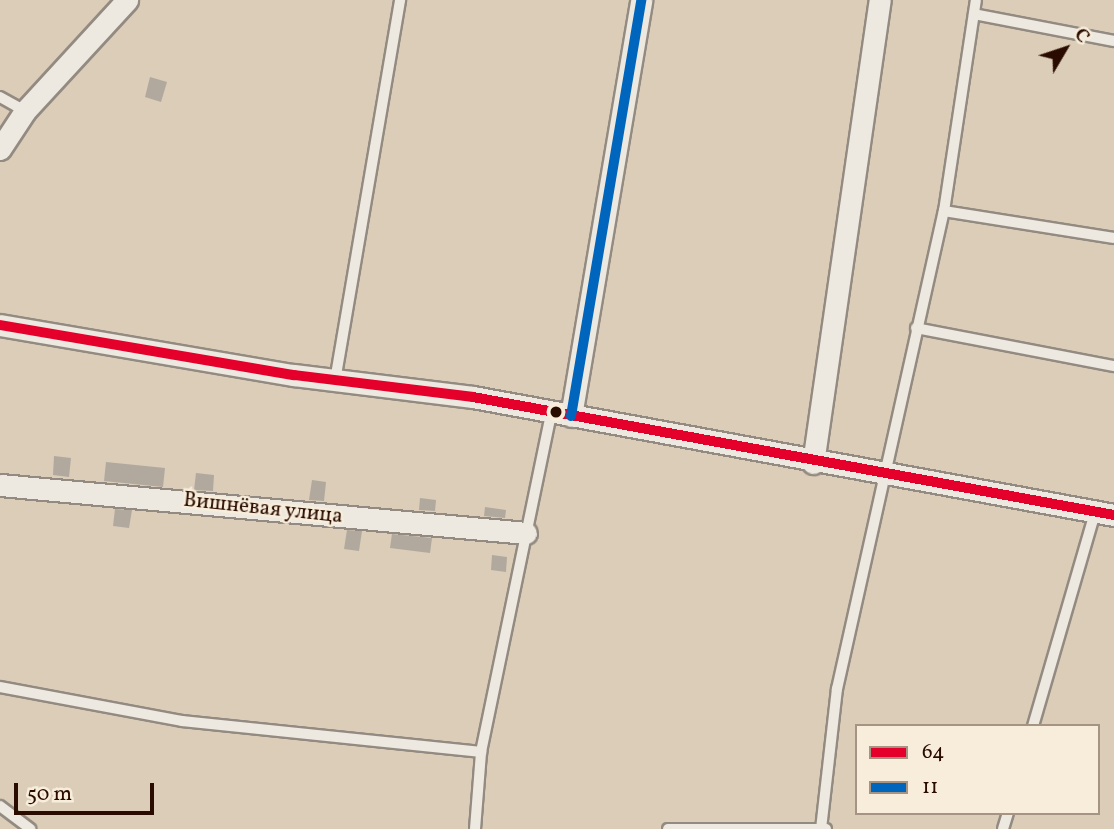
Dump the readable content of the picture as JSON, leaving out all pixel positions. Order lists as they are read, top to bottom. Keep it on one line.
{"streets":{"street":["Вишнёвая улица"]},"lines":["transit line 11","transit line 64"],"legend":["64","11"],"scale_bar":"50 m","north":"top right"}
